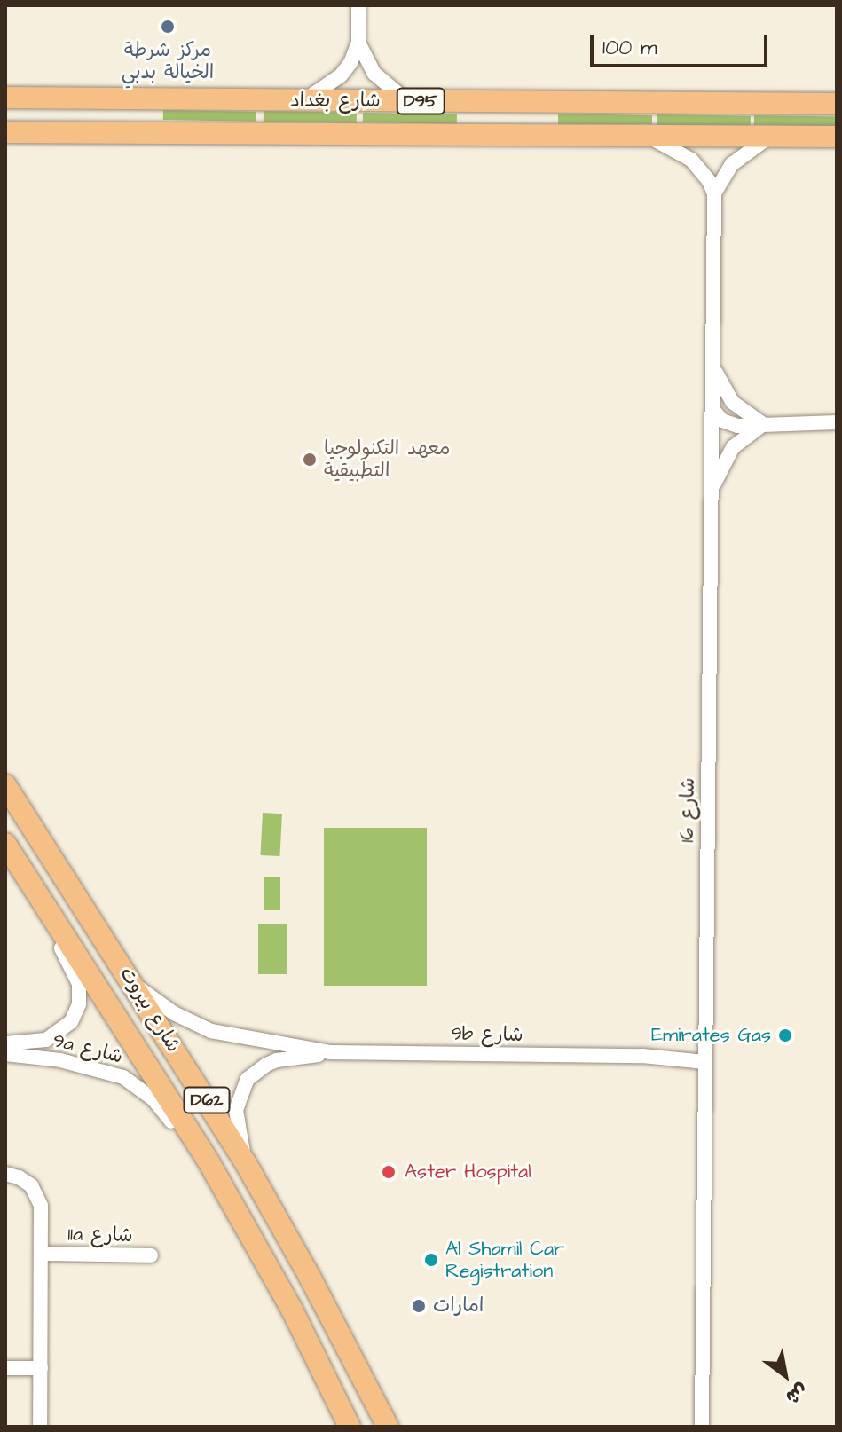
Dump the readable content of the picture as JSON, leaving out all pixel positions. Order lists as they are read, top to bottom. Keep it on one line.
{"streets":{"main road":["شارع بغداد","D95","شارع بيروت","D62"],"street":["شارع 16","9b شارع","9a شارع","11a شارع"]},"crossings":[["شارع 16","9b شارع"],["شارع بيروت","9b شارع"],["شارع بيروت","9a شارع"]],"places":["مركز شرطة الخيالة بدبي","معهد التكنولوجيا التطبيقية","Emirates Gas","Aster Hospital","Al Shamil Car Registration","امارات"],"scale_bar":"100 m","north":"bottom right"}
